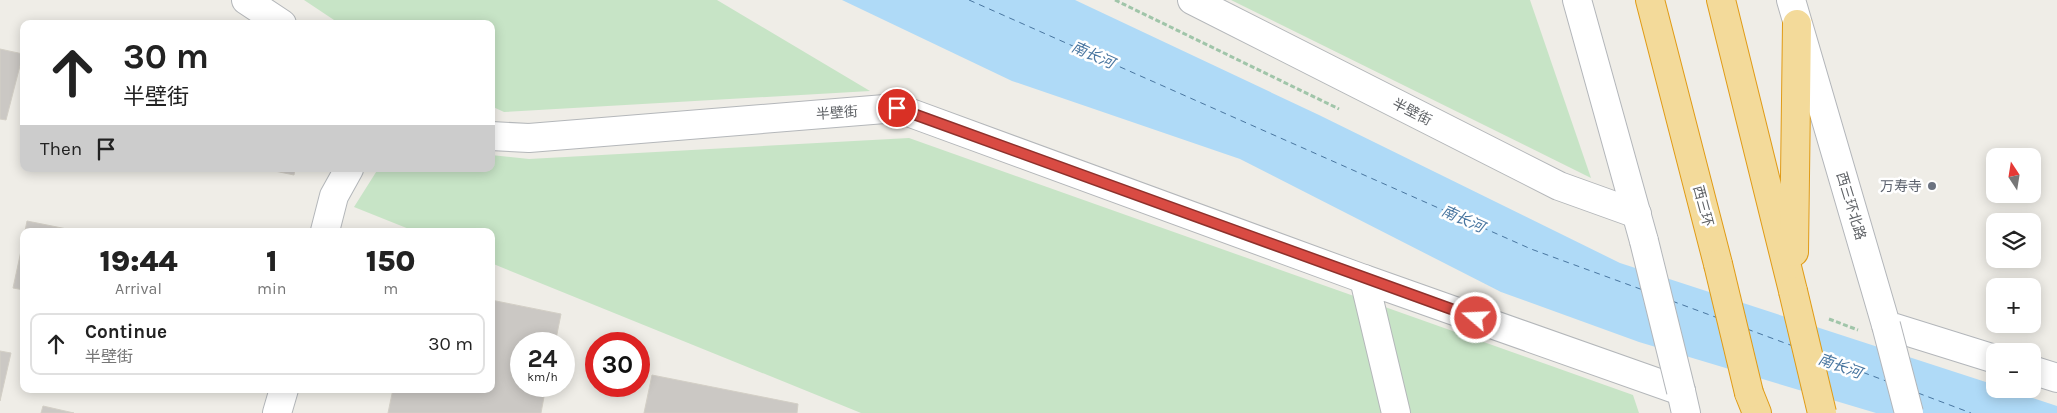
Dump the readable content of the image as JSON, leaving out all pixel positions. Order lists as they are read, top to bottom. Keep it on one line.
{"streets":{"highway":["西三环"],"street":["半壁街","西三环北路"]},"water":["南长河"],"places":["万寿寺"],"north":"top","page":{"turn":["30 m","半壁街"],"then":"Then","map_buttons":["+","−"],"eta":["19:44","Arrival","1","min","150","m"],"list":[{"name":"Continue","note":"半壁街","value":"30 m"}],"speed":"24 km/h","limit":"30"}}
